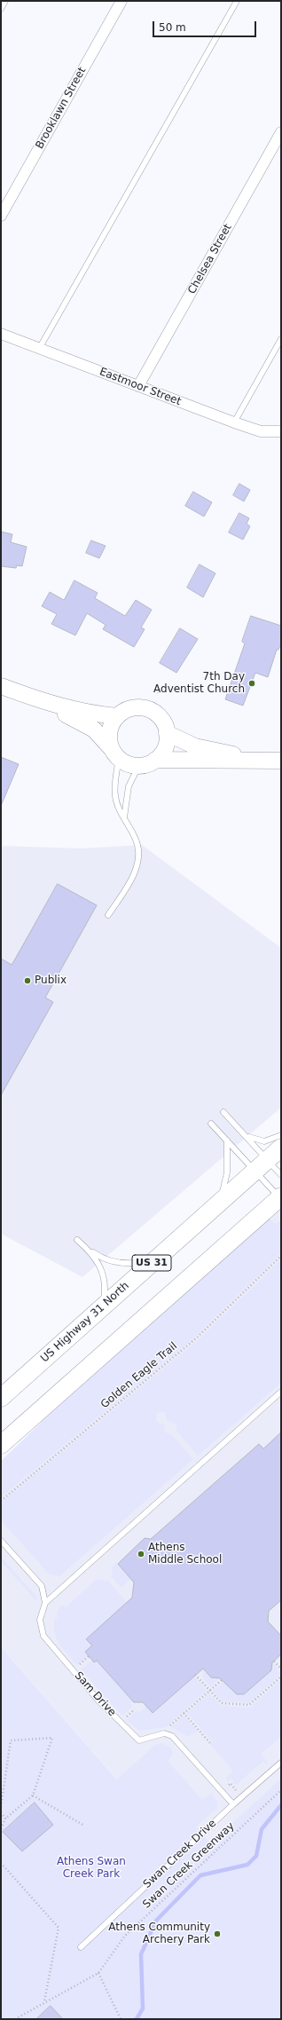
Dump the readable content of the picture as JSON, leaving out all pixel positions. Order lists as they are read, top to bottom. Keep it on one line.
{"streets":{"main road":["US 31","US Highway 31 North"],"street":["Brooklawn Street","Chelsea Street","Eastmoor Street"],"lane":["Sam Drive","Swan Creek Drive"],"path":["Golden Eagle Trail","Swan Creek Greenway"]},"crossings":[["Chelsea Street","Eastmoor Street"],["Sam Drive","Swan Creek Drive"]],"parks":["Athens Swan Creek Park"],"places":["7th Day Adventist Church","Publix","Athens Middle School","Athens Community Archery Park"],"scale_bar":"50 m"}
